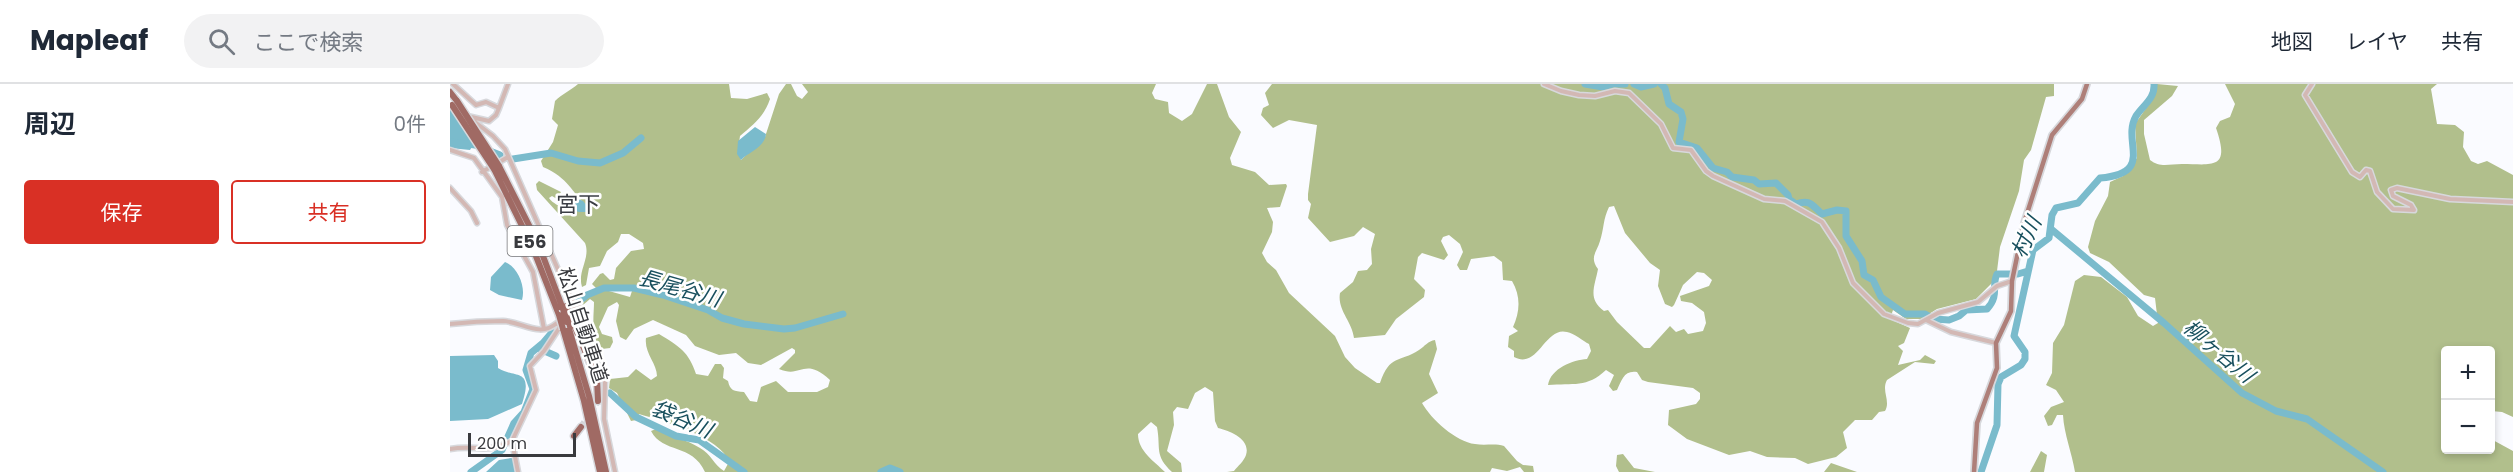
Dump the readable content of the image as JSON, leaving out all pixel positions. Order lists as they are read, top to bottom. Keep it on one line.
{"streets":{"highway":["E56","松山自動車道"]},"crossings":[["E56","松山自動車道"]],"districts":["宮下"],"water":["村川","長尾谷川","柳ヶ谷川","袋谷川"],"scale_bar":"200 m","page":{"header":"Mapleaf","search":"ここで検索","nav":["地図","レイヤ","共有"],"heading":["周辺","0件"],"buttons":["保存","共有"],"map_buttons":["+","−"],"scale":"200 m"}}
